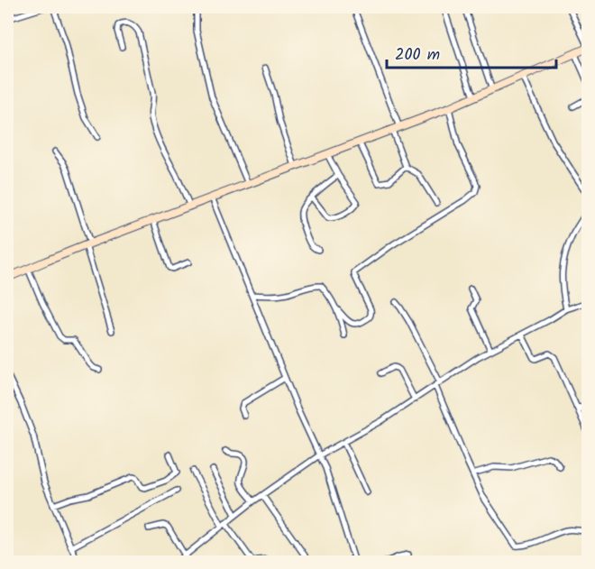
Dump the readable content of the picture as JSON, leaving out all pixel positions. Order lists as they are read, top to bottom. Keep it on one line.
{"scale_bar":"200 m"}
